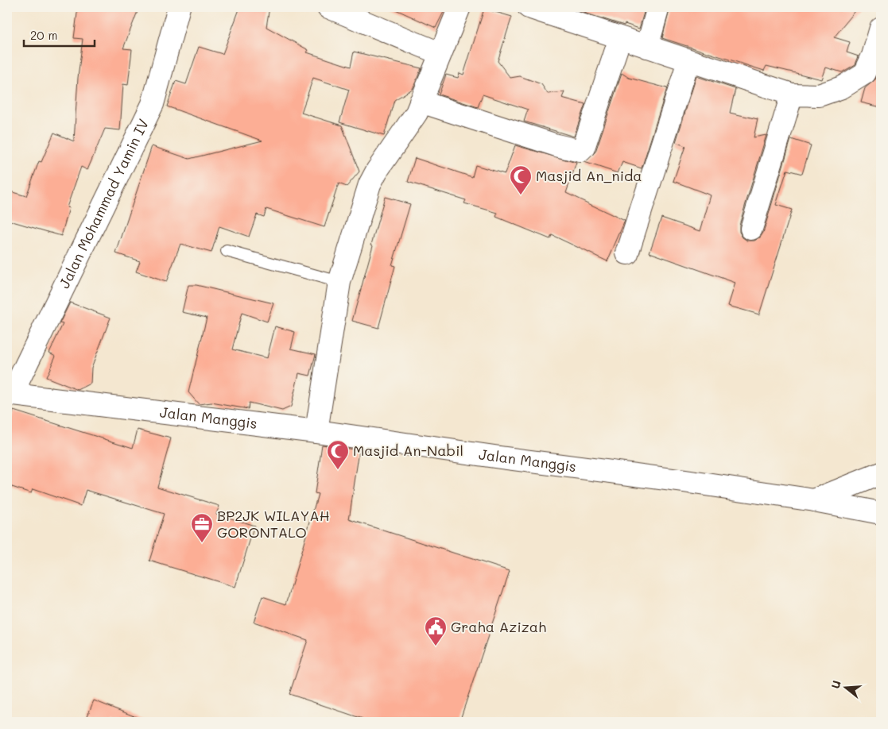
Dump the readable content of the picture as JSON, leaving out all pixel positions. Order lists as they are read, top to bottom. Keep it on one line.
{"streets":{"street":["Jalan Mohammad Yamin IV","Jalan Manggis"]},"crossings":[["Jalan Mohammad Yamin IV","Jalan Manggis"]],"places":{"mosque":["Masjid An_nida","Masjid An-Nabil"],"office":["BP2JK WILAYAH GORONTALO"],"public building":["Graha Azizah"]},"scale_bar":"20 m","north":"left"}
